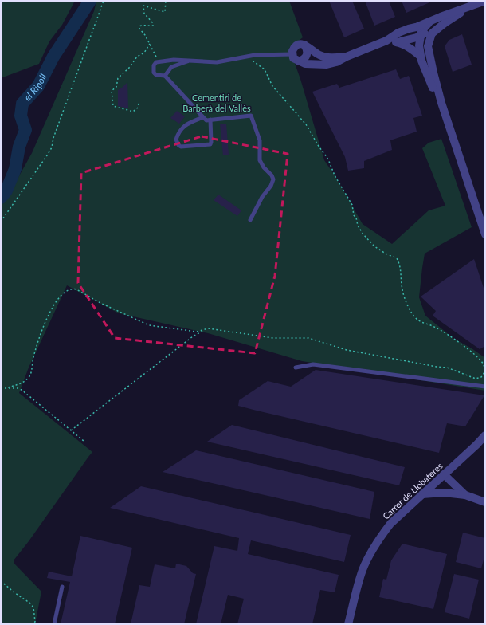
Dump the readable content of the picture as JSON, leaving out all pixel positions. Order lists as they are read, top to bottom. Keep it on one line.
{"streets":{"street":["Carrer de Llobateres"]},"water":["el Ripoll"],"parks":["Cementiri de Barberà del Vallès"]}
